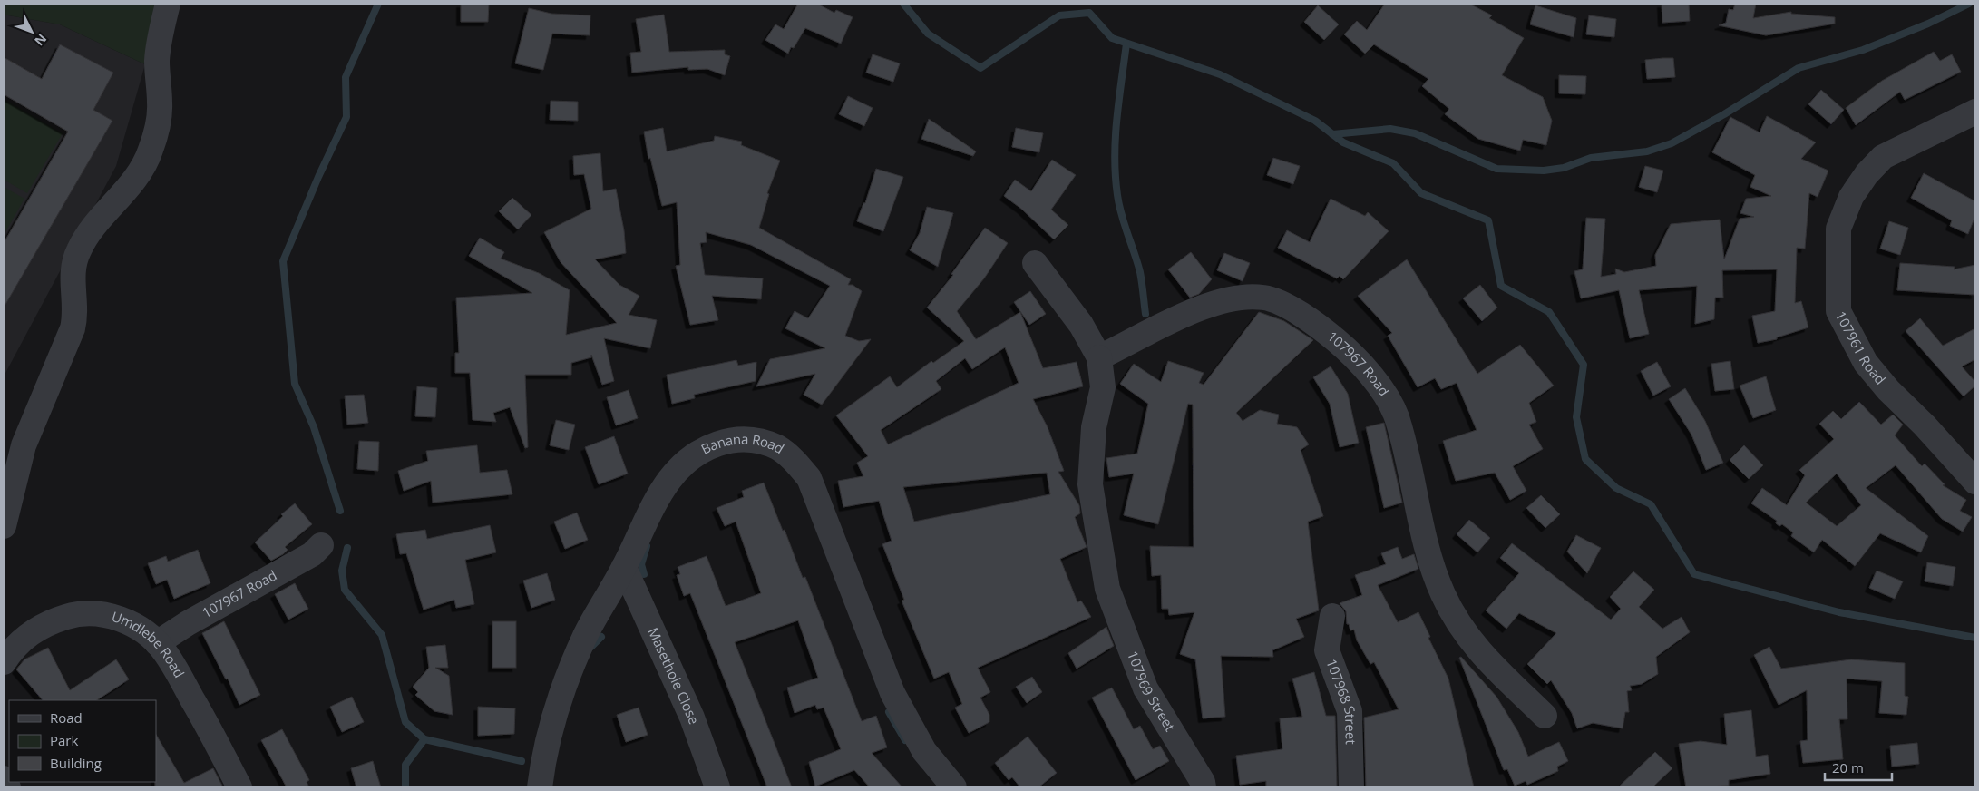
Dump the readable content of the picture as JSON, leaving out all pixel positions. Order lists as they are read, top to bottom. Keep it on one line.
{"streets":{"street":["107961 Road","107967 Road","Banana Road","Umdlebe Road","Masethole Close","107969 Street","107968 Street"]},"crossings":[["107967 Road","Umdlebe Road"],["107967 Road","107969 Street"],["Banana Road","Masethole Close"]],"legend":["Road","Park","Building"],"scale_bar":"20 m","north":"bottom right"}
